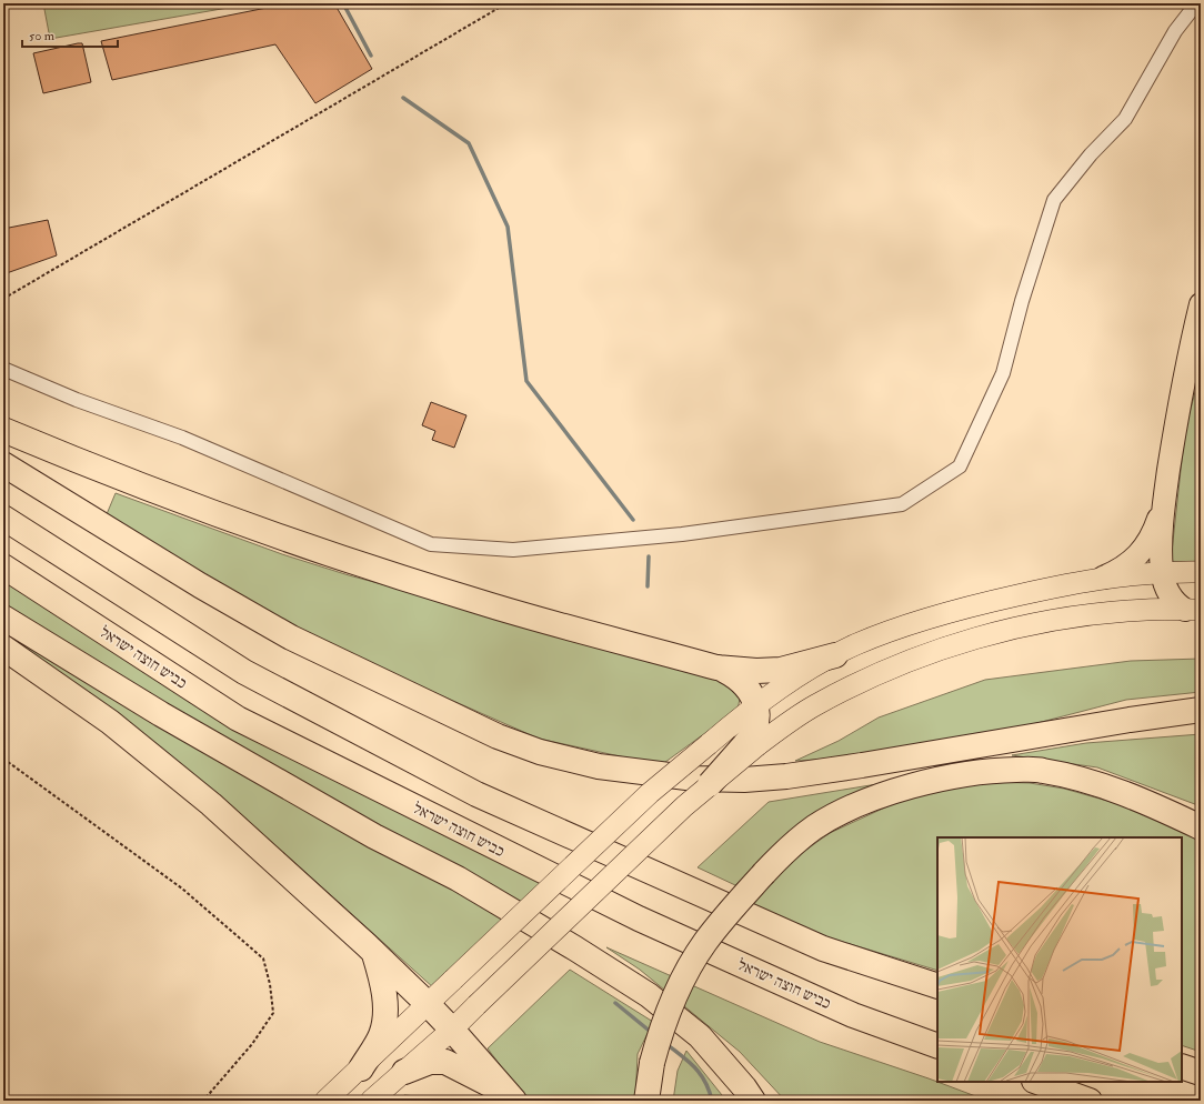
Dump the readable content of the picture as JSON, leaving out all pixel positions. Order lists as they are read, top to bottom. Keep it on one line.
{"streets":{"highway":["כביש חוצה ישראל"]},"scale_bar":"50 m"}
